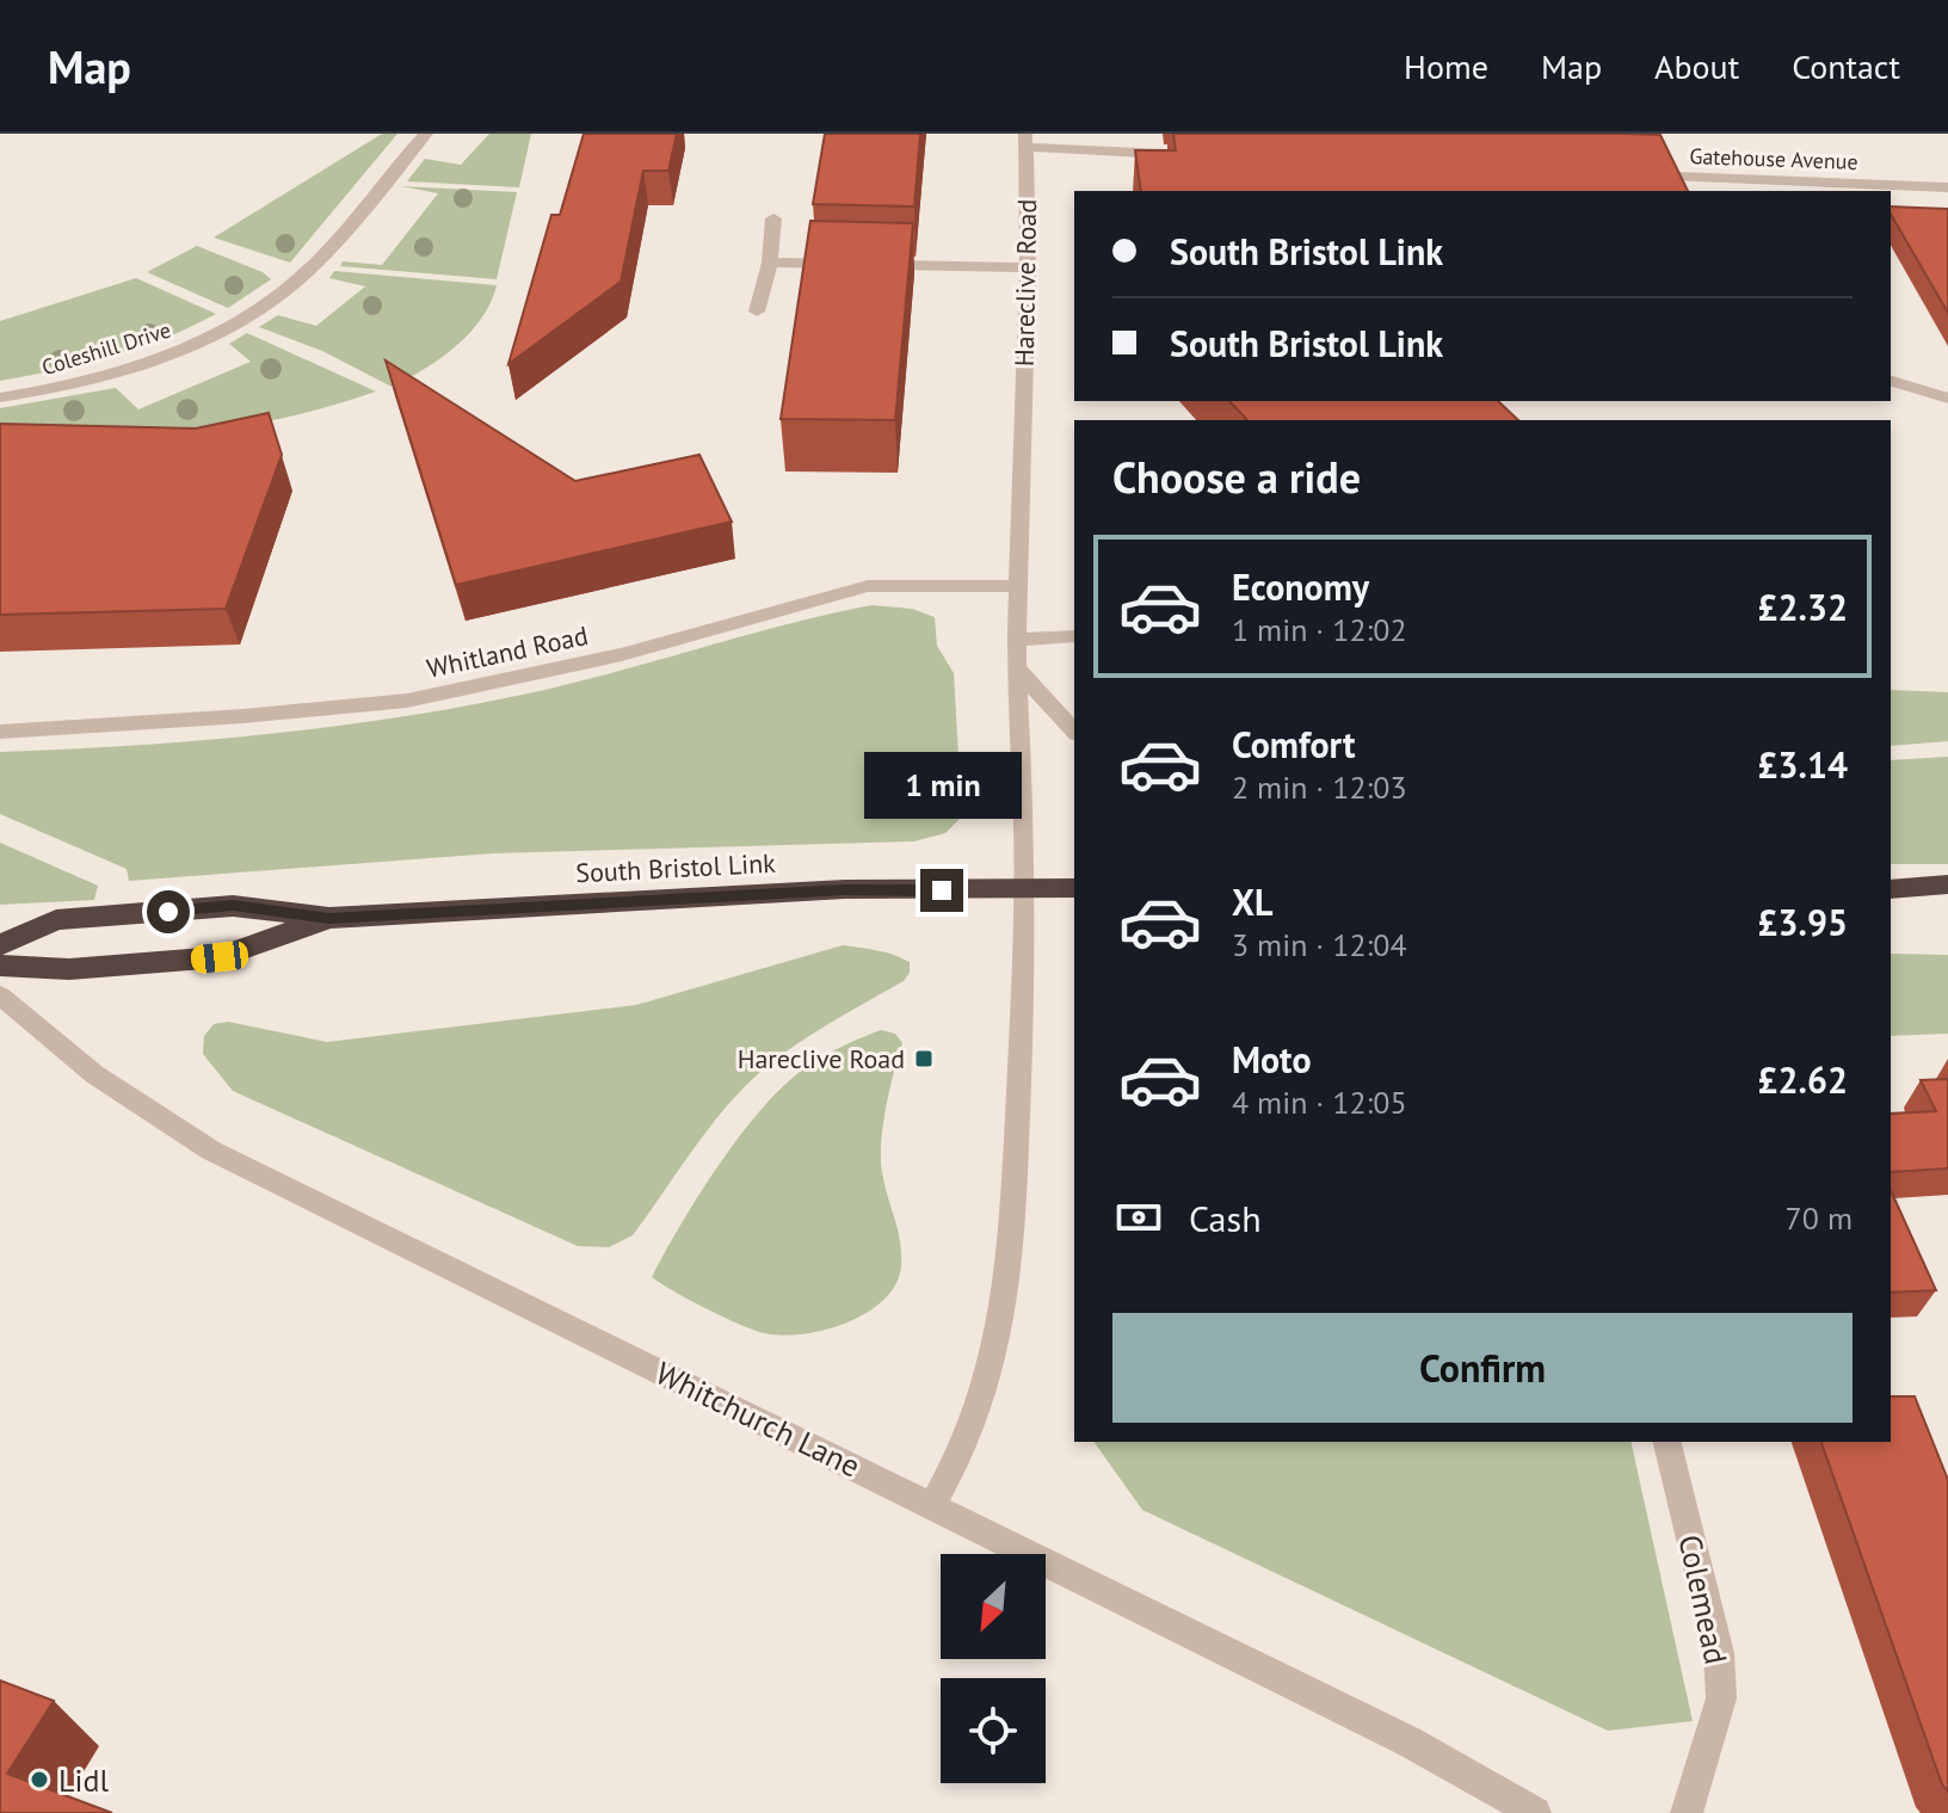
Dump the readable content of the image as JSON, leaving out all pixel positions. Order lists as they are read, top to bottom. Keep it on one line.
{"streets":{"highway":["South Bristol Link"],"street":["Gatehouse Avenue","Hareclive Road","Coleshill Drive","Whitland Road","Whitchurch Lane","Colemead"]},"crossings":[["Hareclive Road","Whitland Road"],["Hareclive Road","South Bristol Link"],["Hareclive Road","Whitchurch Lane"]],"places":{"transit":["Hareclive Road"],"other":["Lidl"]},"north":"bottom left","page":{"header":"Map","nav":["Home","Map","About","Contact"],"banner":["South Bristol Link","South Bristol Link"],"heading":"Choose a ride","list":[{"name":"Economy","note":"1 min · 12:02","value":"£2.32"},{"name":"Comfort","note":"2 min · 12:03","value":"£3.14"},{"name":"XL","note":"3 min · 12:04","value":"£3.95"},{"name":"Moto","note":"4 min · 12:05","value":"£2.62"}],"bubble":"1 min","pay":["Cash","70 m"],"buttons":"Confirm"}}
